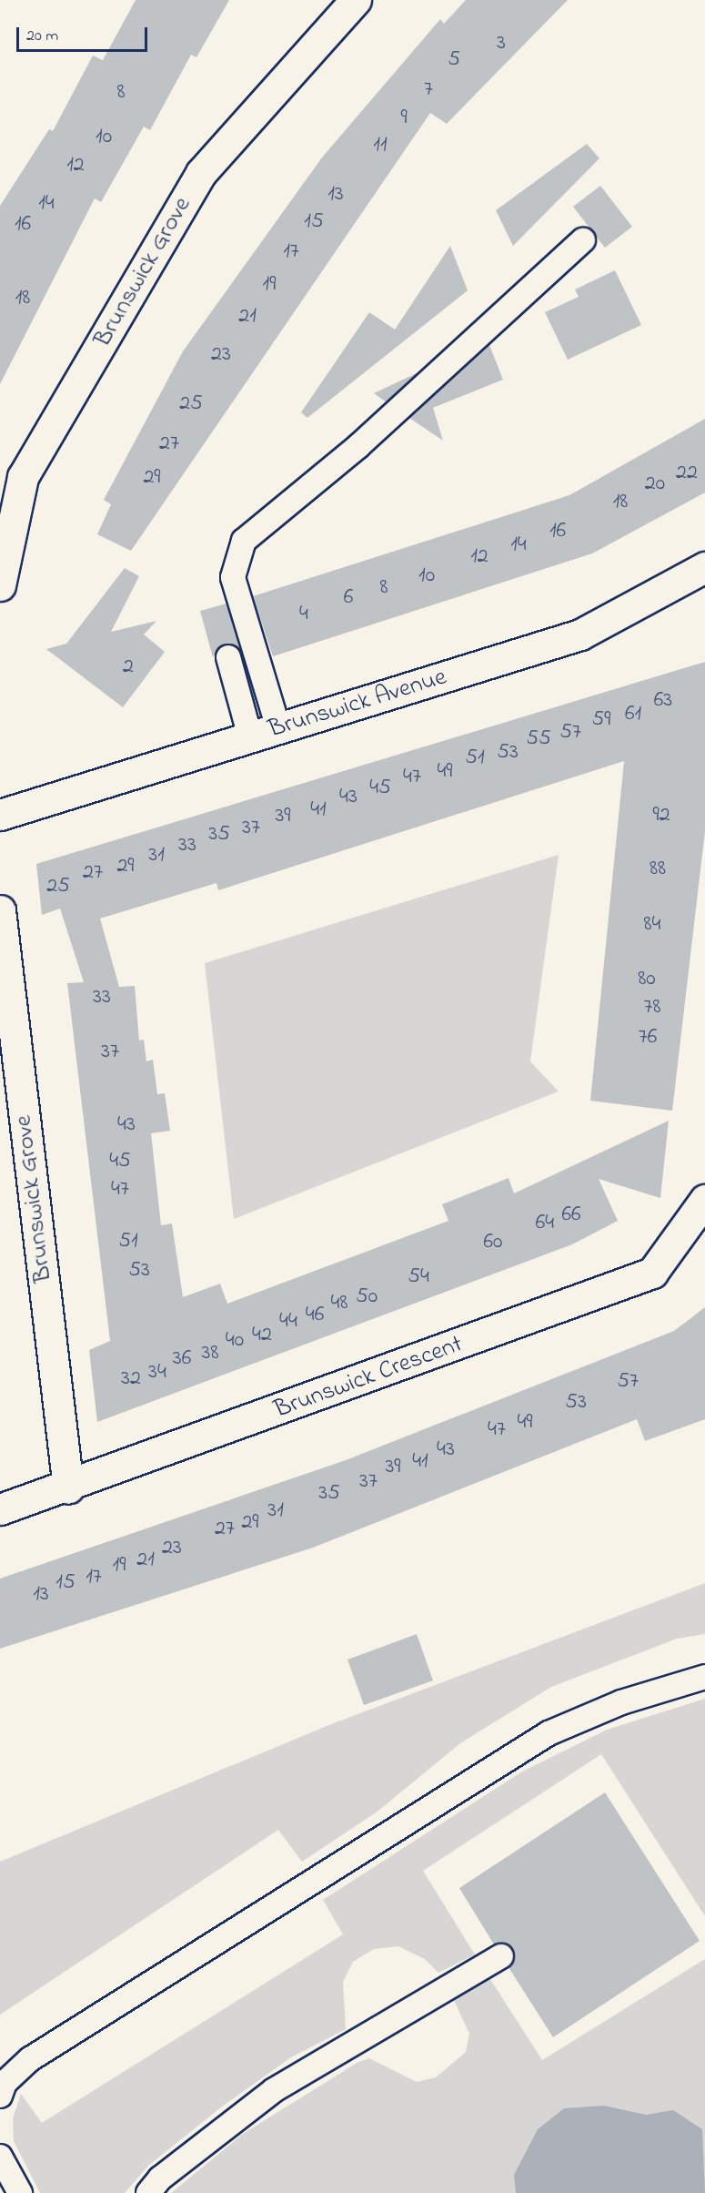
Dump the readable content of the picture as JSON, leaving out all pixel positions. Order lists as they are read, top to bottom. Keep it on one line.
{"streets":{"street":["Brunswick Grove","Brunswick Avenue","Brunswick Crescent"]},"crossings":[["Brunswick Grove","Brunswick Crescent"]],"house_numbers":["3","5","7","8","9","10","11","12","13","14","15","16","17","19","18","21","23","25","27","22","29","20","18","16","14","12","10","8","6","4","2","63","61","59","57","55","53","51","49","47","45","43","41","92","39","37","35","33","31","29","88","27","25","84","80","33","78","76","37","43","45","47","66","64","51","60","53","54","50","48","46","44","42","40","38","36","34","32","57","53","49","47","43","41","39","37","35","31","29","27","23","21","19","17","15","13"],"scale_bar":"20 m"}
